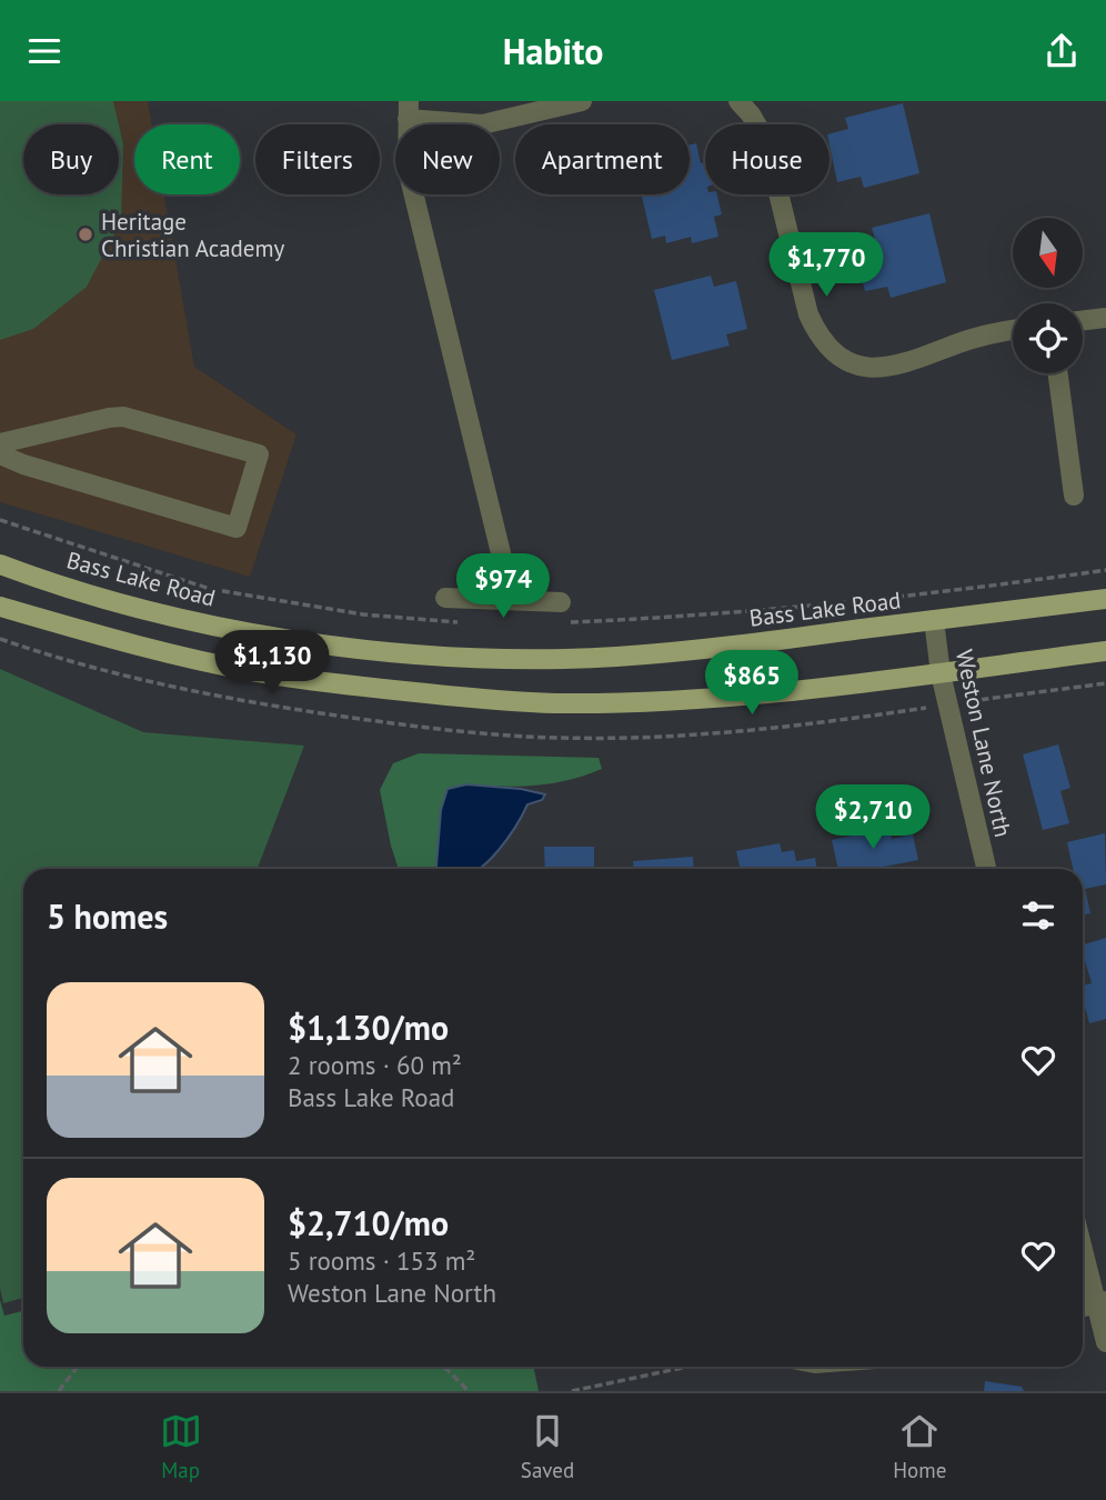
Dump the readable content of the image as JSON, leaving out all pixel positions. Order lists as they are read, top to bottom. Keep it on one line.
{"streets":{"main road":["Bass Lake Road"],"street":["Weston Lane North"]},"crossings":[["Bass Lake Road","Weston Lane North"]],"places":["Heritage Christian Academy"],"north":"bottom","page":{"header":"Habito","chip":["Buy","Rent","Filters","New","Apartment","House"],"price":["$1,770","$974","$1,130","$865","$2,710"],"heading":"5 homes","list":[{"name":"$1,130/mo","note":"2 rooms · 60 m² · Bass Lake Road"},{"name":"$2,710/mo","note":"5 rooms · 153 m² · Weston Lane North"}],"tabs":["Map","Saved","Home"]}}
